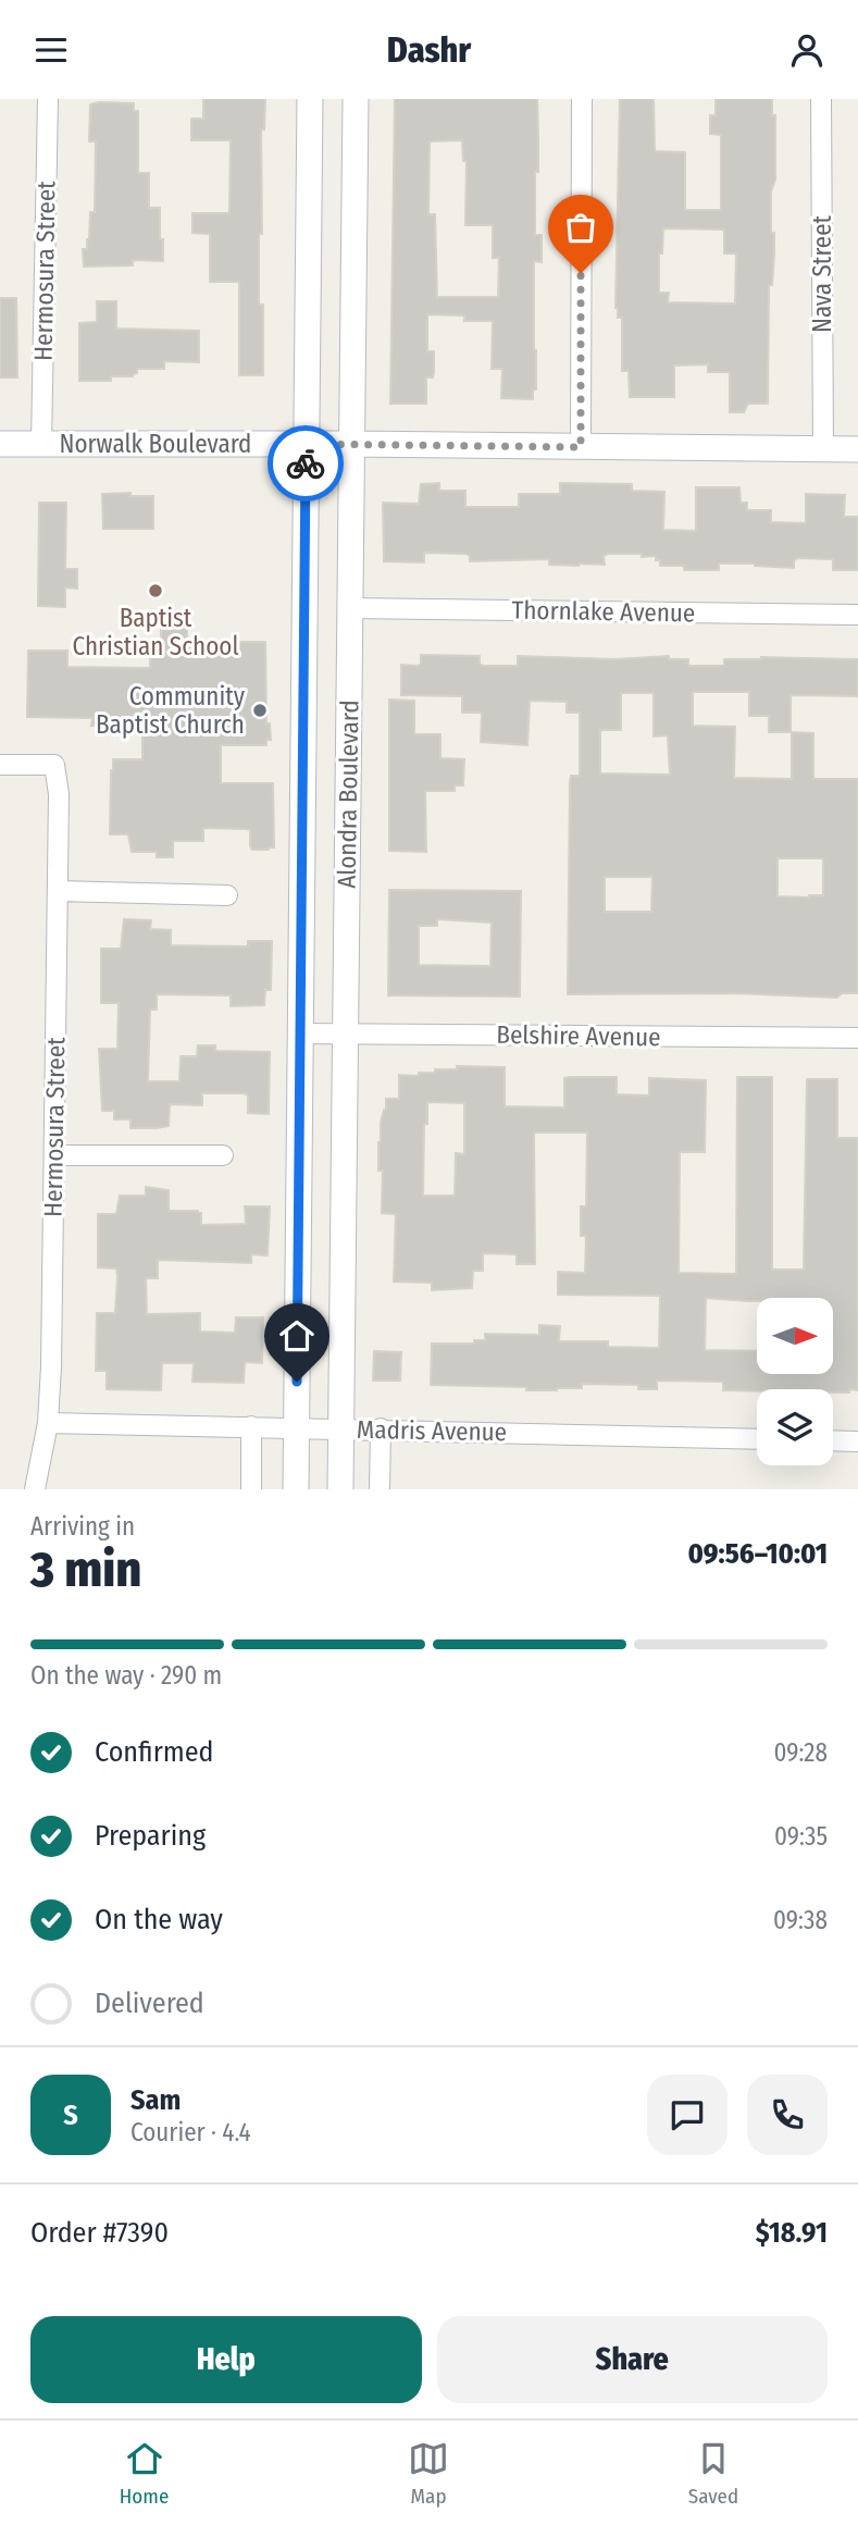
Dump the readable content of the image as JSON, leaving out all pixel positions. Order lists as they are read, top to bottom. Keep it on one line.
{"streets":{"main road":["Norwalk Boulevard","Alondra Boulevard"],"street":["Hermosura Street","Nava Street","Thornlake Avenue","Belshire Avenue","Madris Avenue"]},"crossings":[["Hermosura Street","Norwalk Boulevard"],["Hermosura Street","Madris Avenue"],["Nava Street","Norwalk Boulevard"],["Norwalk Boulevard","Alondra Boulevard"],["Thornlake Avenue","Alondra Boulevard"],["Alondra Boulevard","Belshire Avenue"],["Alondra Boulevard","Madris Avenue"]],"places":["Baptist Christian School","Community Baptist Church"],"north":"right","page":{"header":"Dashr","heading":["3 min","Arriving in","09:56–10:01"],"panel":["Sam","Courier · 4.4","Order #7390","$18.91"],"bar":"On the way · 290 m","list":[["Confirmed","09:28"],["Preparing","09:35"],["On the way","09:38"],"Delivered"],"round":"S","buttons":["Help","Share"],"tabs":["Home","Map","Saved"]}}
